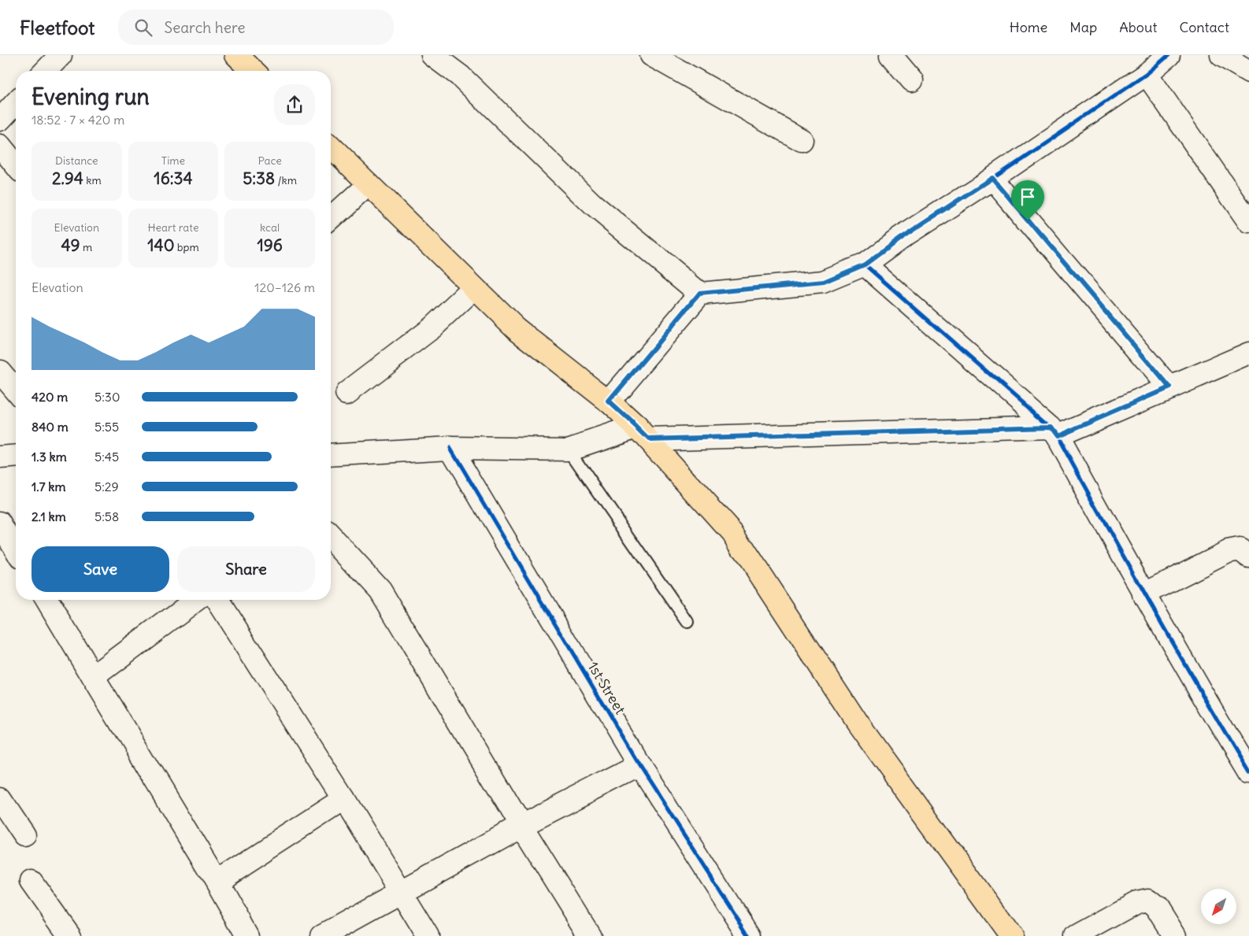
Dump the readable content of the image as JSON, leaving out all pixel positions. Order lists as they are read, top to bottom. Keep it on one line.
{"streets":{"street":["1st Street"]},"north":"bottom left","page":{"header":"Fleetfoot","search":"Search here","nav":["Home","Map","About","Contact"],"heading":["Evening run","18:52 · 7 × 420 m"],"stats":[["Distance","2.94 km"],["Time","16:34"],["Pace","5:38 /km"],["Elevation","49 m"],["Heart rate","140 bpm"],["kcal","196"]],"chart":["Elevation","120–126 m"],"list":[{"name":"420 m","note":"5:30"},{"name":"840 m","note":"5:55"},{"name":"1.3 km","note":"5:45"},{"name":"1.7 km","note":"5:29"},{"name":"2.1 km","note":"5:58"}],"buttons":["Save","Share"]}}
